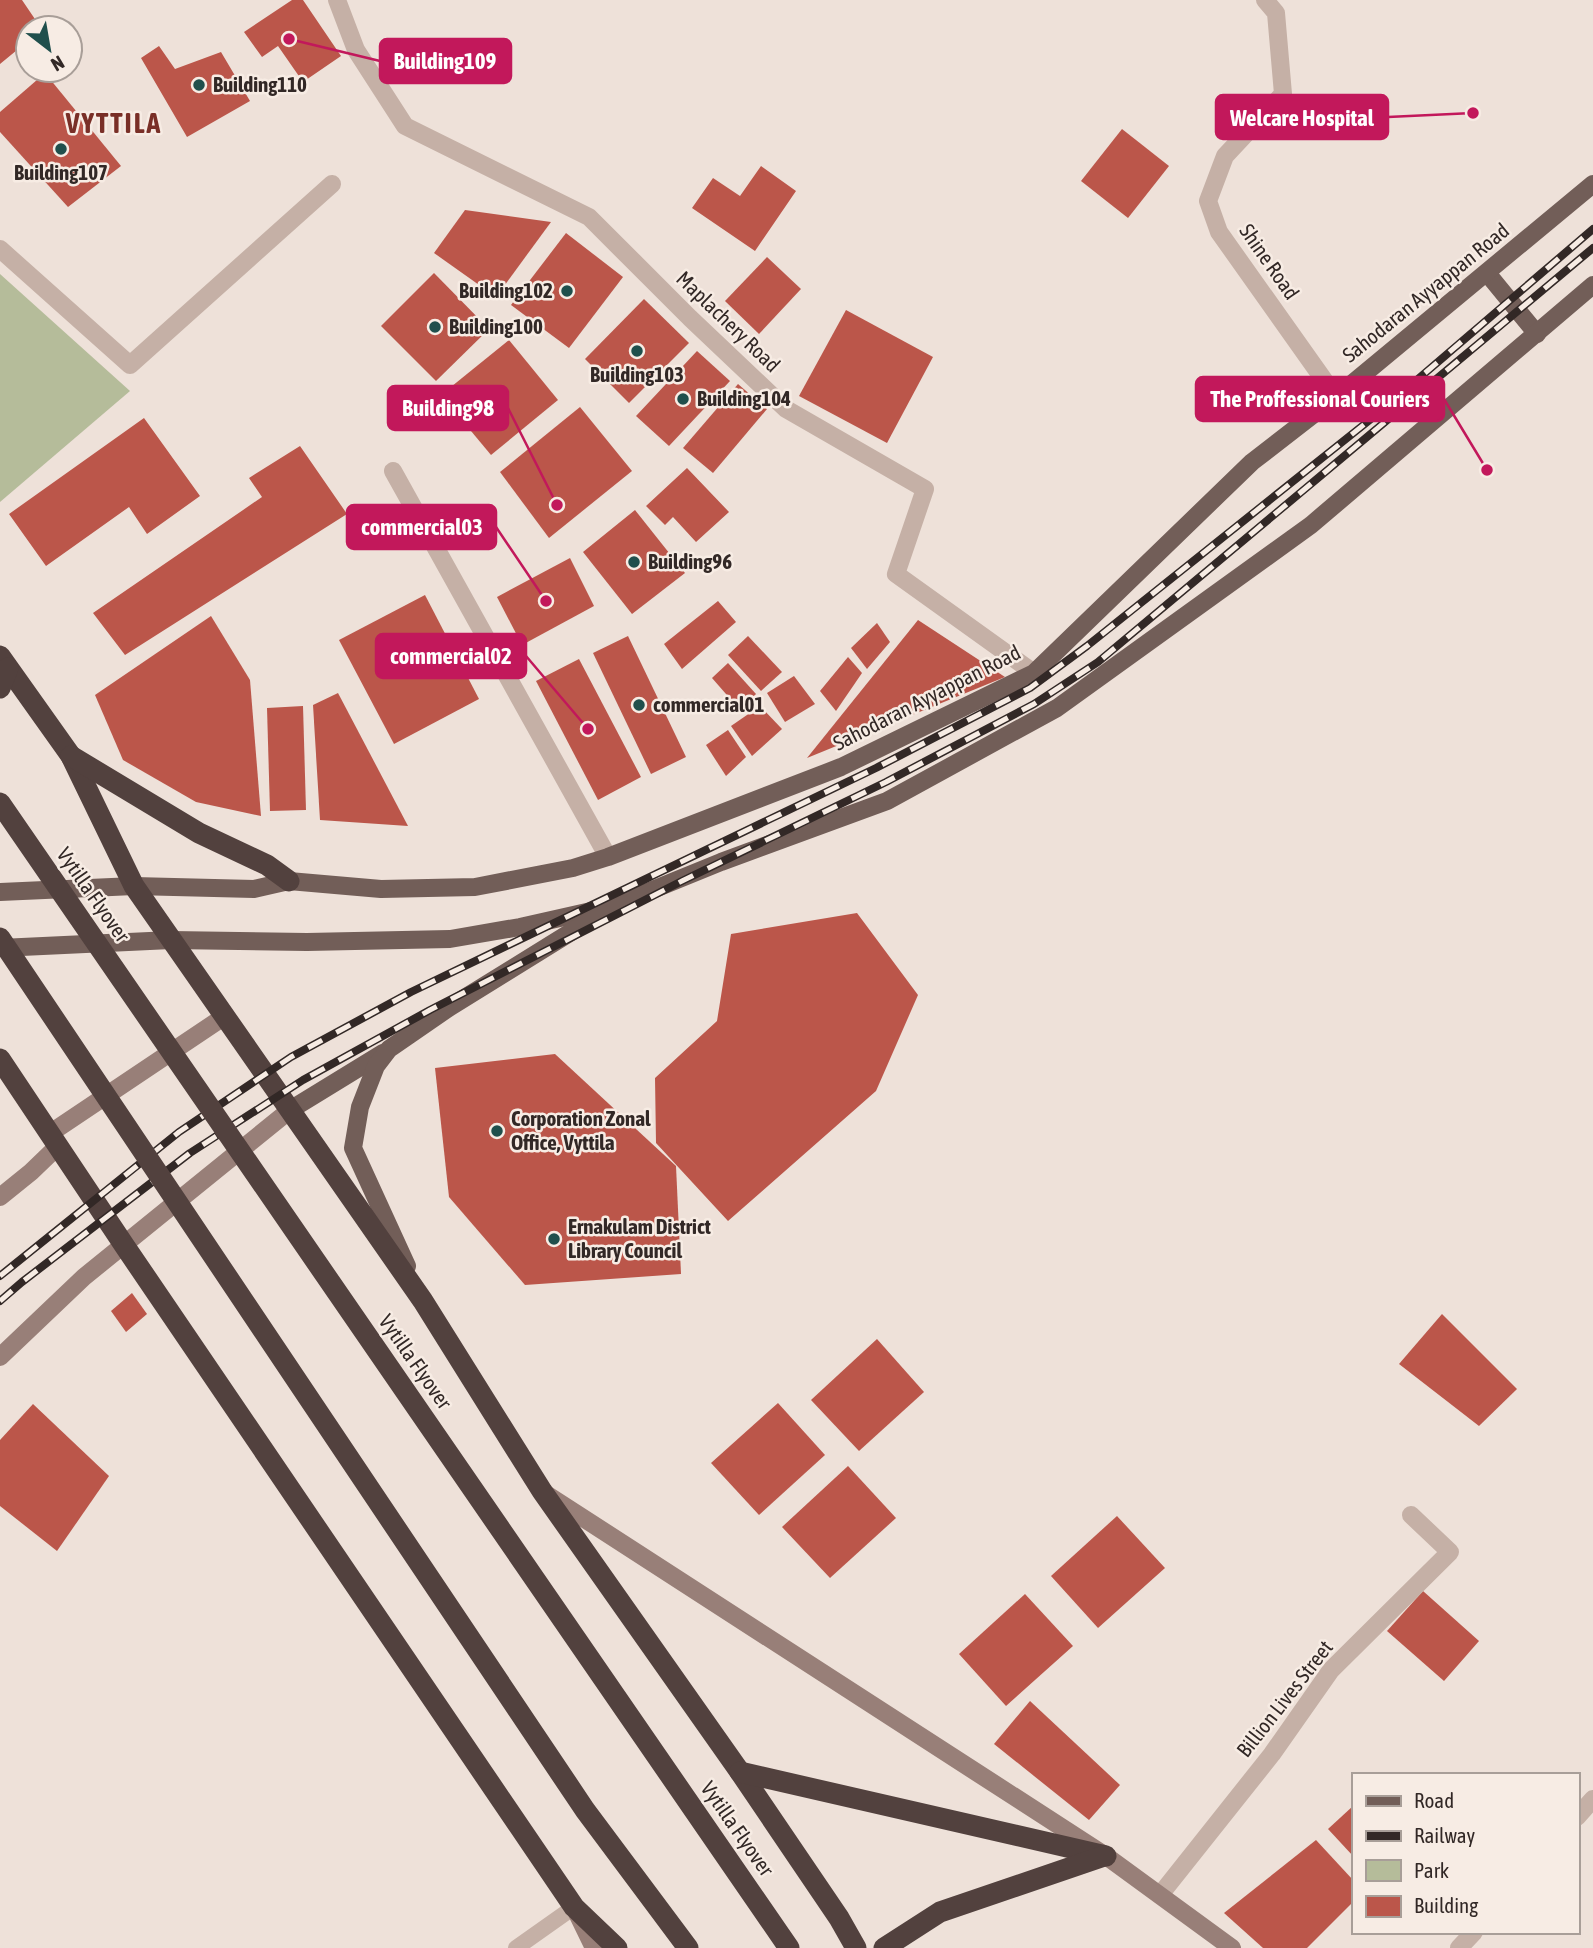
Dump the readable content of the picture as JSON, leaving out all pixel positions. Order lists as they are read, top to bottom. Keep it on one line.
{"streets":{"highway":["Vytilla Flyover"],"main road":["Sahodaran Ayyappan Road"],"street":["Shine Road","Maplachery Road","Billion Lives Street"]},"crossings":[["Shine Road","Sahodaran Ayyappan Road"],["Sahodaran Ayyappan Road","Maplachery Road"]],"districts":["VYTTILA"],"places":["Building109","Building110","Welcare Hospital","Building107","Building102","Building100","Building103","Building104","The Proffessional Couriers","Building98","Building96","commercial03","commercial01","commercial02","Corporation Zonal Office, Vyttila","Ernakulam District Library Council"],"legend":["Road","Railway","Park","Building"],"north":"bottom right"}
